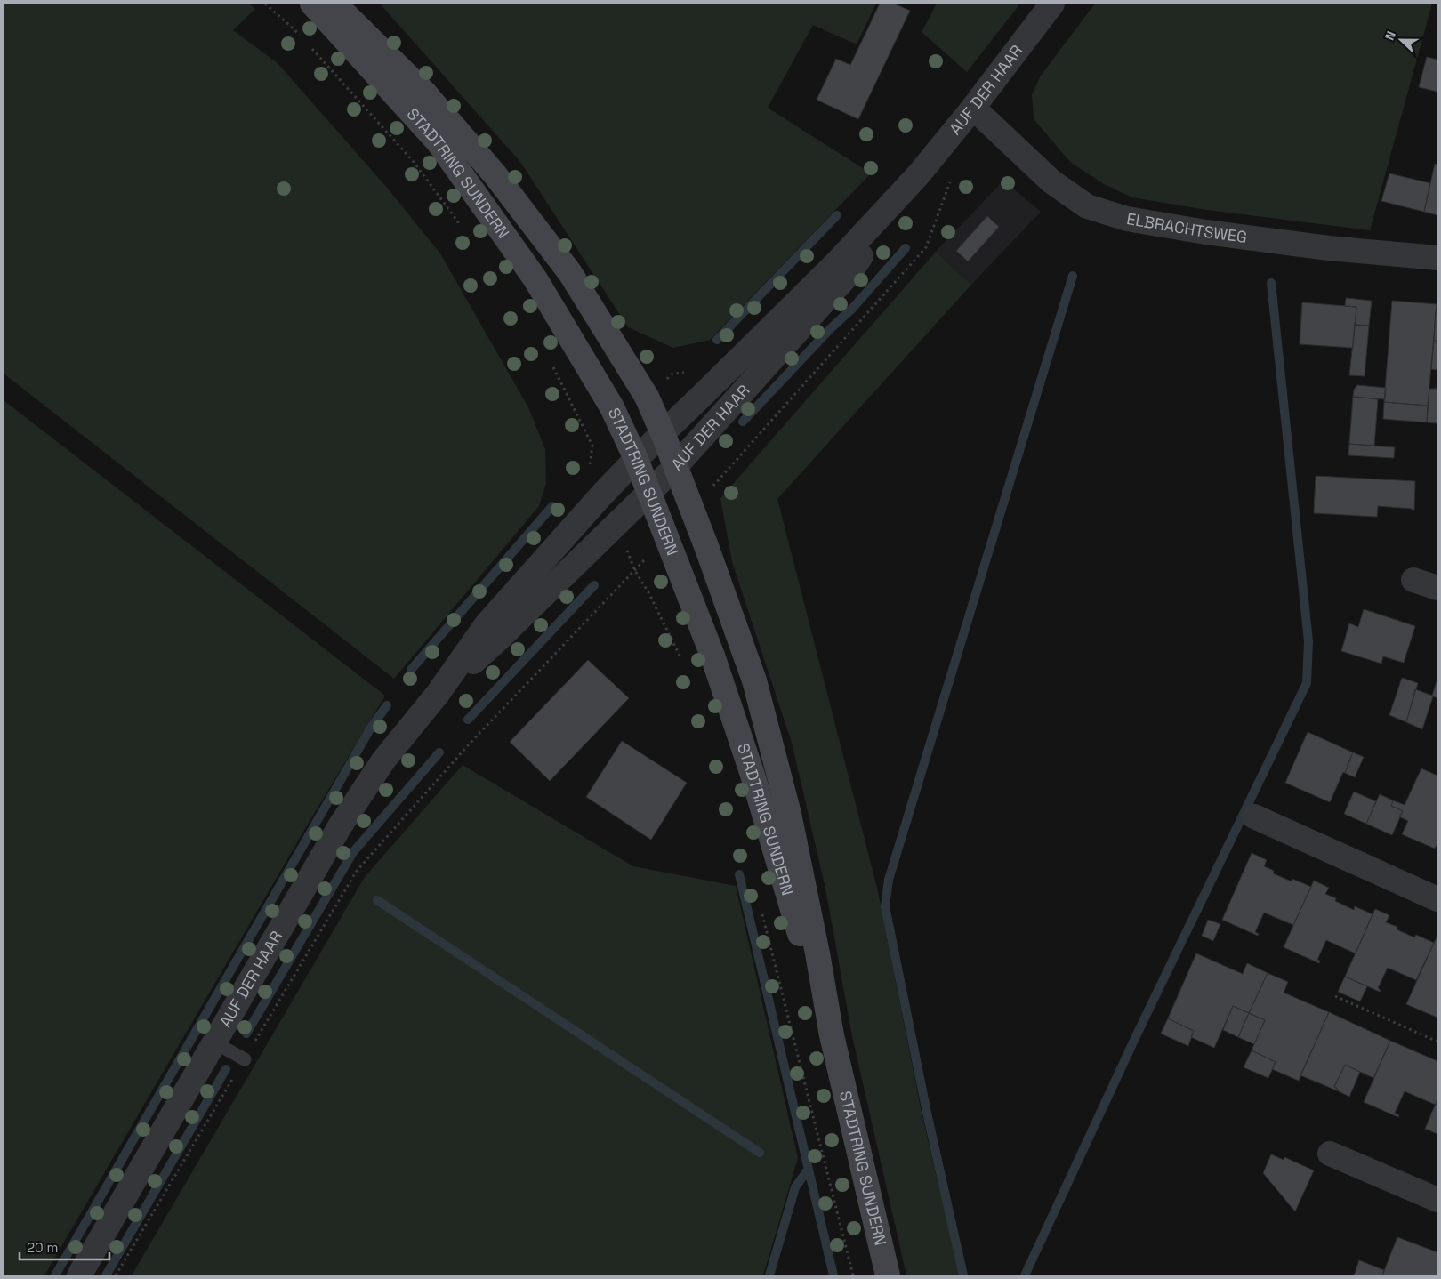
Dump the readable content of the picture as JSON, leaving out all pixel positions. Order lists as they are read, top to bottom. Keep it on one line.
{"streets":{"main road":["STADTRING SUNDERN"],"street":["AUF DER HAAR","ELBRACHTSWEG"]},"crossings":[["AUF DER HAAR","STADTRING SUNDERN"],["AUF DER HAAR","ELBRACHTSWEG"]],"scale_bar":"20 m","north":"left"}
